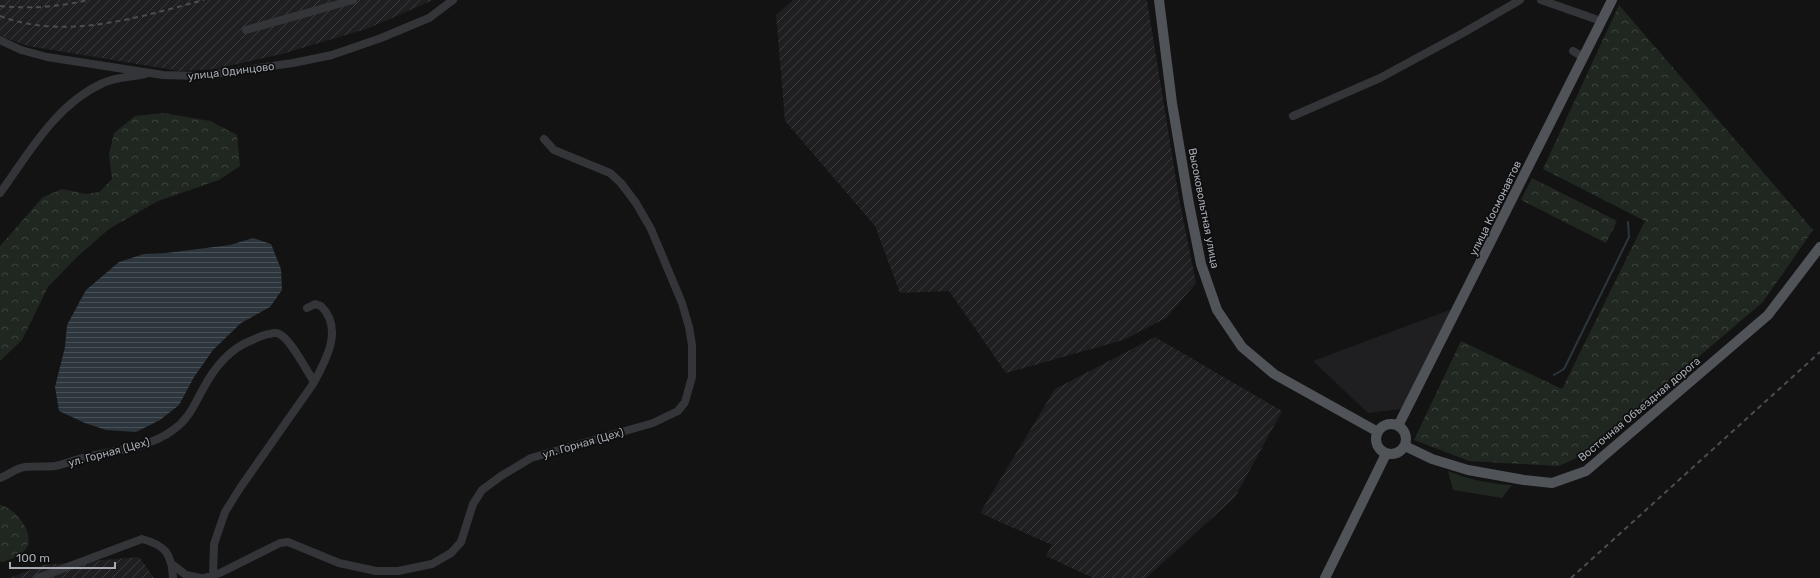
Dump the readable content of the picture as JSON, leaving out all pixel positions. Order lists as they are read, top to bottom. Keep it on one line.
{"streets":{"main road":["Высоковольтная улица","улица Космонавтов","Восточная Объездная дорога"],"street":["улица Одинцово","ул. Горная (Цех)"]},"crossings":[["Высоковольтная улица","улица Космонавтов"],["Высоковольтная улица","Восточная Объездная дорога"],["улица Космонавтов","Восточная Объездная дорога"]],"scale_bar":"100 m"}
